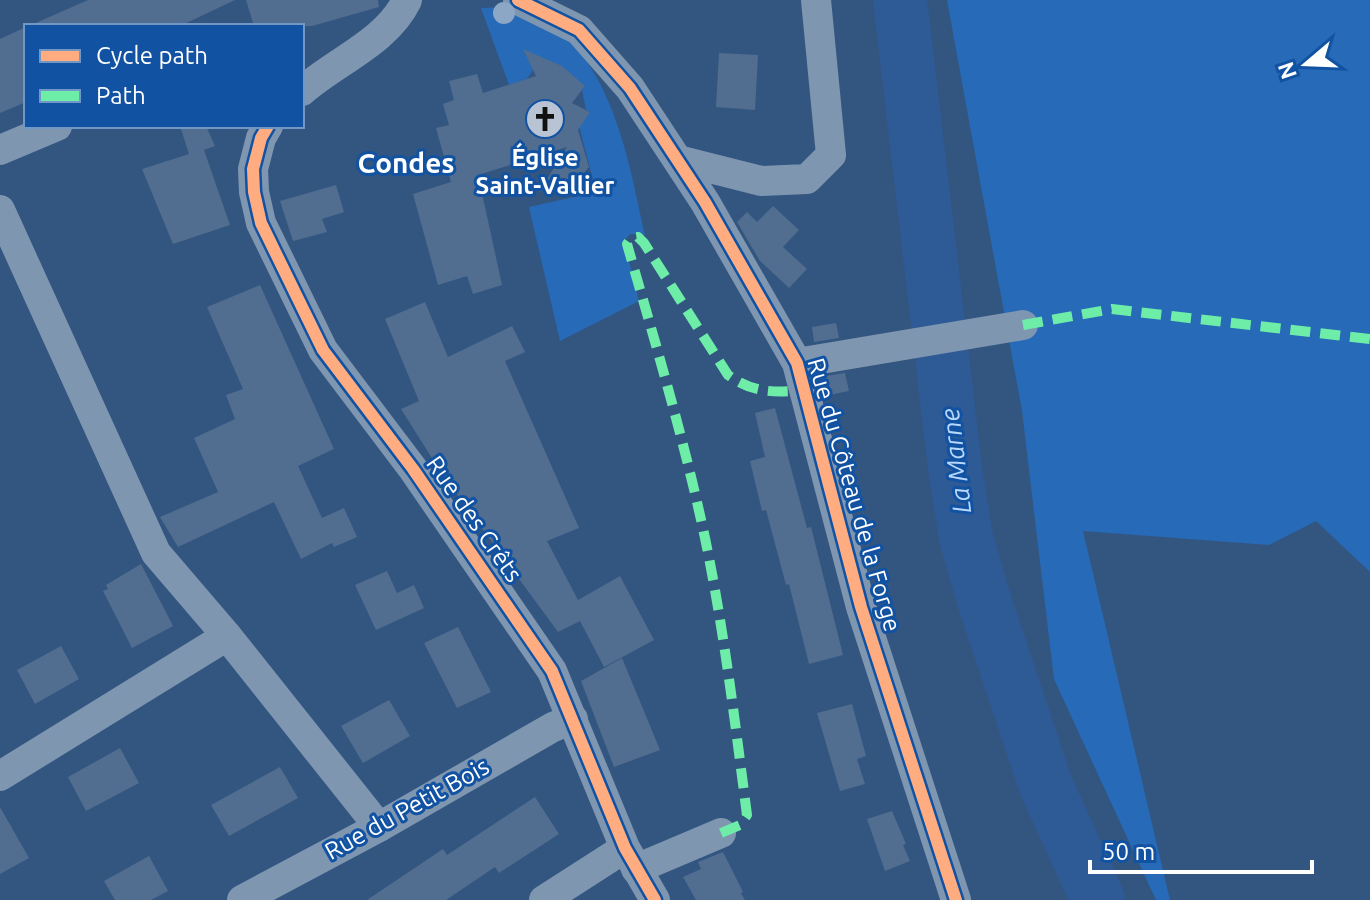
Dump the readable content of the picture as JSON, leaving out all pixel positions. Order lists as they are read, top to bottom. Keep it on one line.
{"streets":{"street":["Rue du Côteau de la Forge","Rue des Crêts","Rue du Petit Bois"]},"crossings":[["Rue des Crêts","Rue du Petit Bois"]],"districts":["Condes"],"water":["La Marne"],"places":{"church":["Église Saint-Vallier"]},"legend":["Cycle path","Path"],"scale_bar":"50 m","north":"left"}
